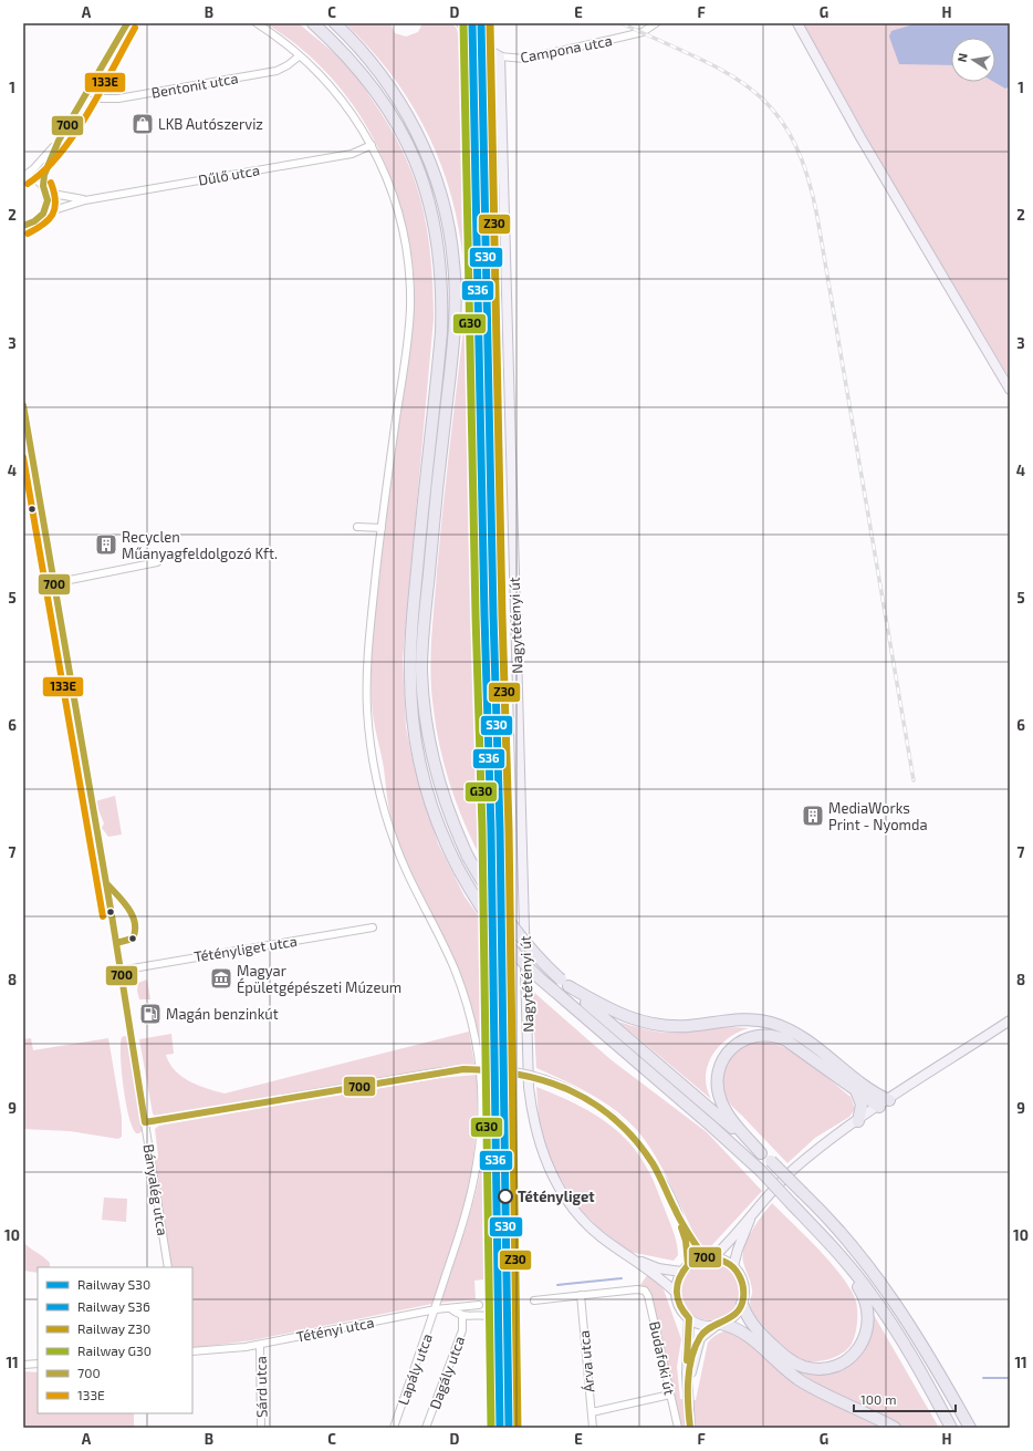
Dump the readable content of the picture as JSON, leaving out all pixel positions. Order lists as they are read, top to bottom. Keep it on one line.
{"streets":{"main road":["Nagytétényi út","Budafoki út"],"street":["Campona utca","Bentonit utca","Dűlő utca","Tétényliget utca","Bányalég utca","Tétényi utca","Árva utca","Lapály utca","Dagály utca","Sárd utca"]},"crossings":[["Campona utca","Nagytétényi út"],["Bentonit utca","Lapály utca"],["Dűlő utca","Lapály utca"],["Nagytétényi út","Budafoki út"],["Tétényliget utca","Bányalég utca"],["Tétényi utca","Lapály utca"],["Tétényi utca","Sárd utca"],["Budafoki út","Árva utca"]],"places":{"shop":["LKB Autószerviz"],"building":["Recyclen Műanyagfeldolgozó Kft.","MediaWorks Print - Nyomda"],"museum":["Magyar Épületgépészeti Múzeum"],"fuel station":["Magán benzinkút"],"other":["Tétényliget"]},"lines":["rail line S30","rail line S36","rail line Z30","rail line G30","transit line 700","transit line 133E"],"legend":["Railway S30","Railway S36","Railway Z30","Railway G30","700","133E"],"scale_bar":"100 m","north":"left","grid":{"columns":["A","B","C","D","E","F","G","H"],"rows":["1","2","3","4","5","6","7","8","9","10","11"]}}
